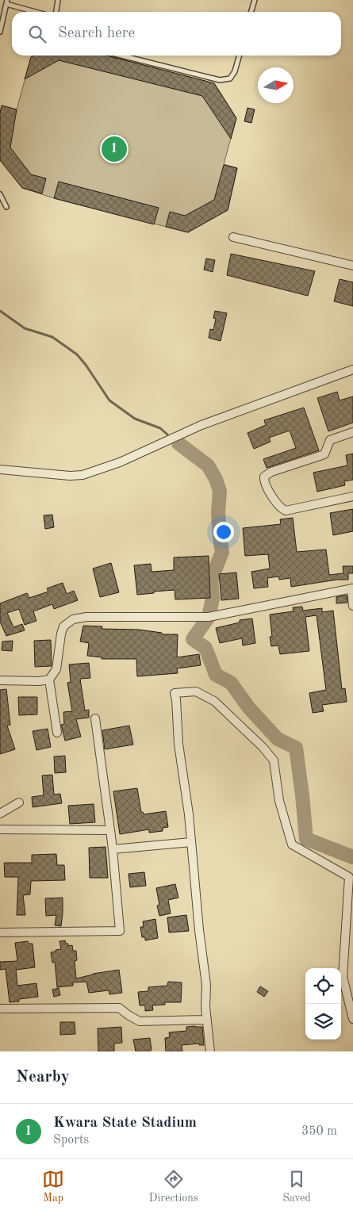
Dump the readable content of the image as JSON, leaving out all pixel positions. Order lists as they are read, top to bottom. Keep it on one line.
{"north":"right","page":{"search":"Search here","pins":"1","heading":"Nearby","list":[{"mark":"1","name":"Kwara State Stadium","note":"Sports","value":"350 m"}],"nav":["Map","Directions","Saved"]}}
